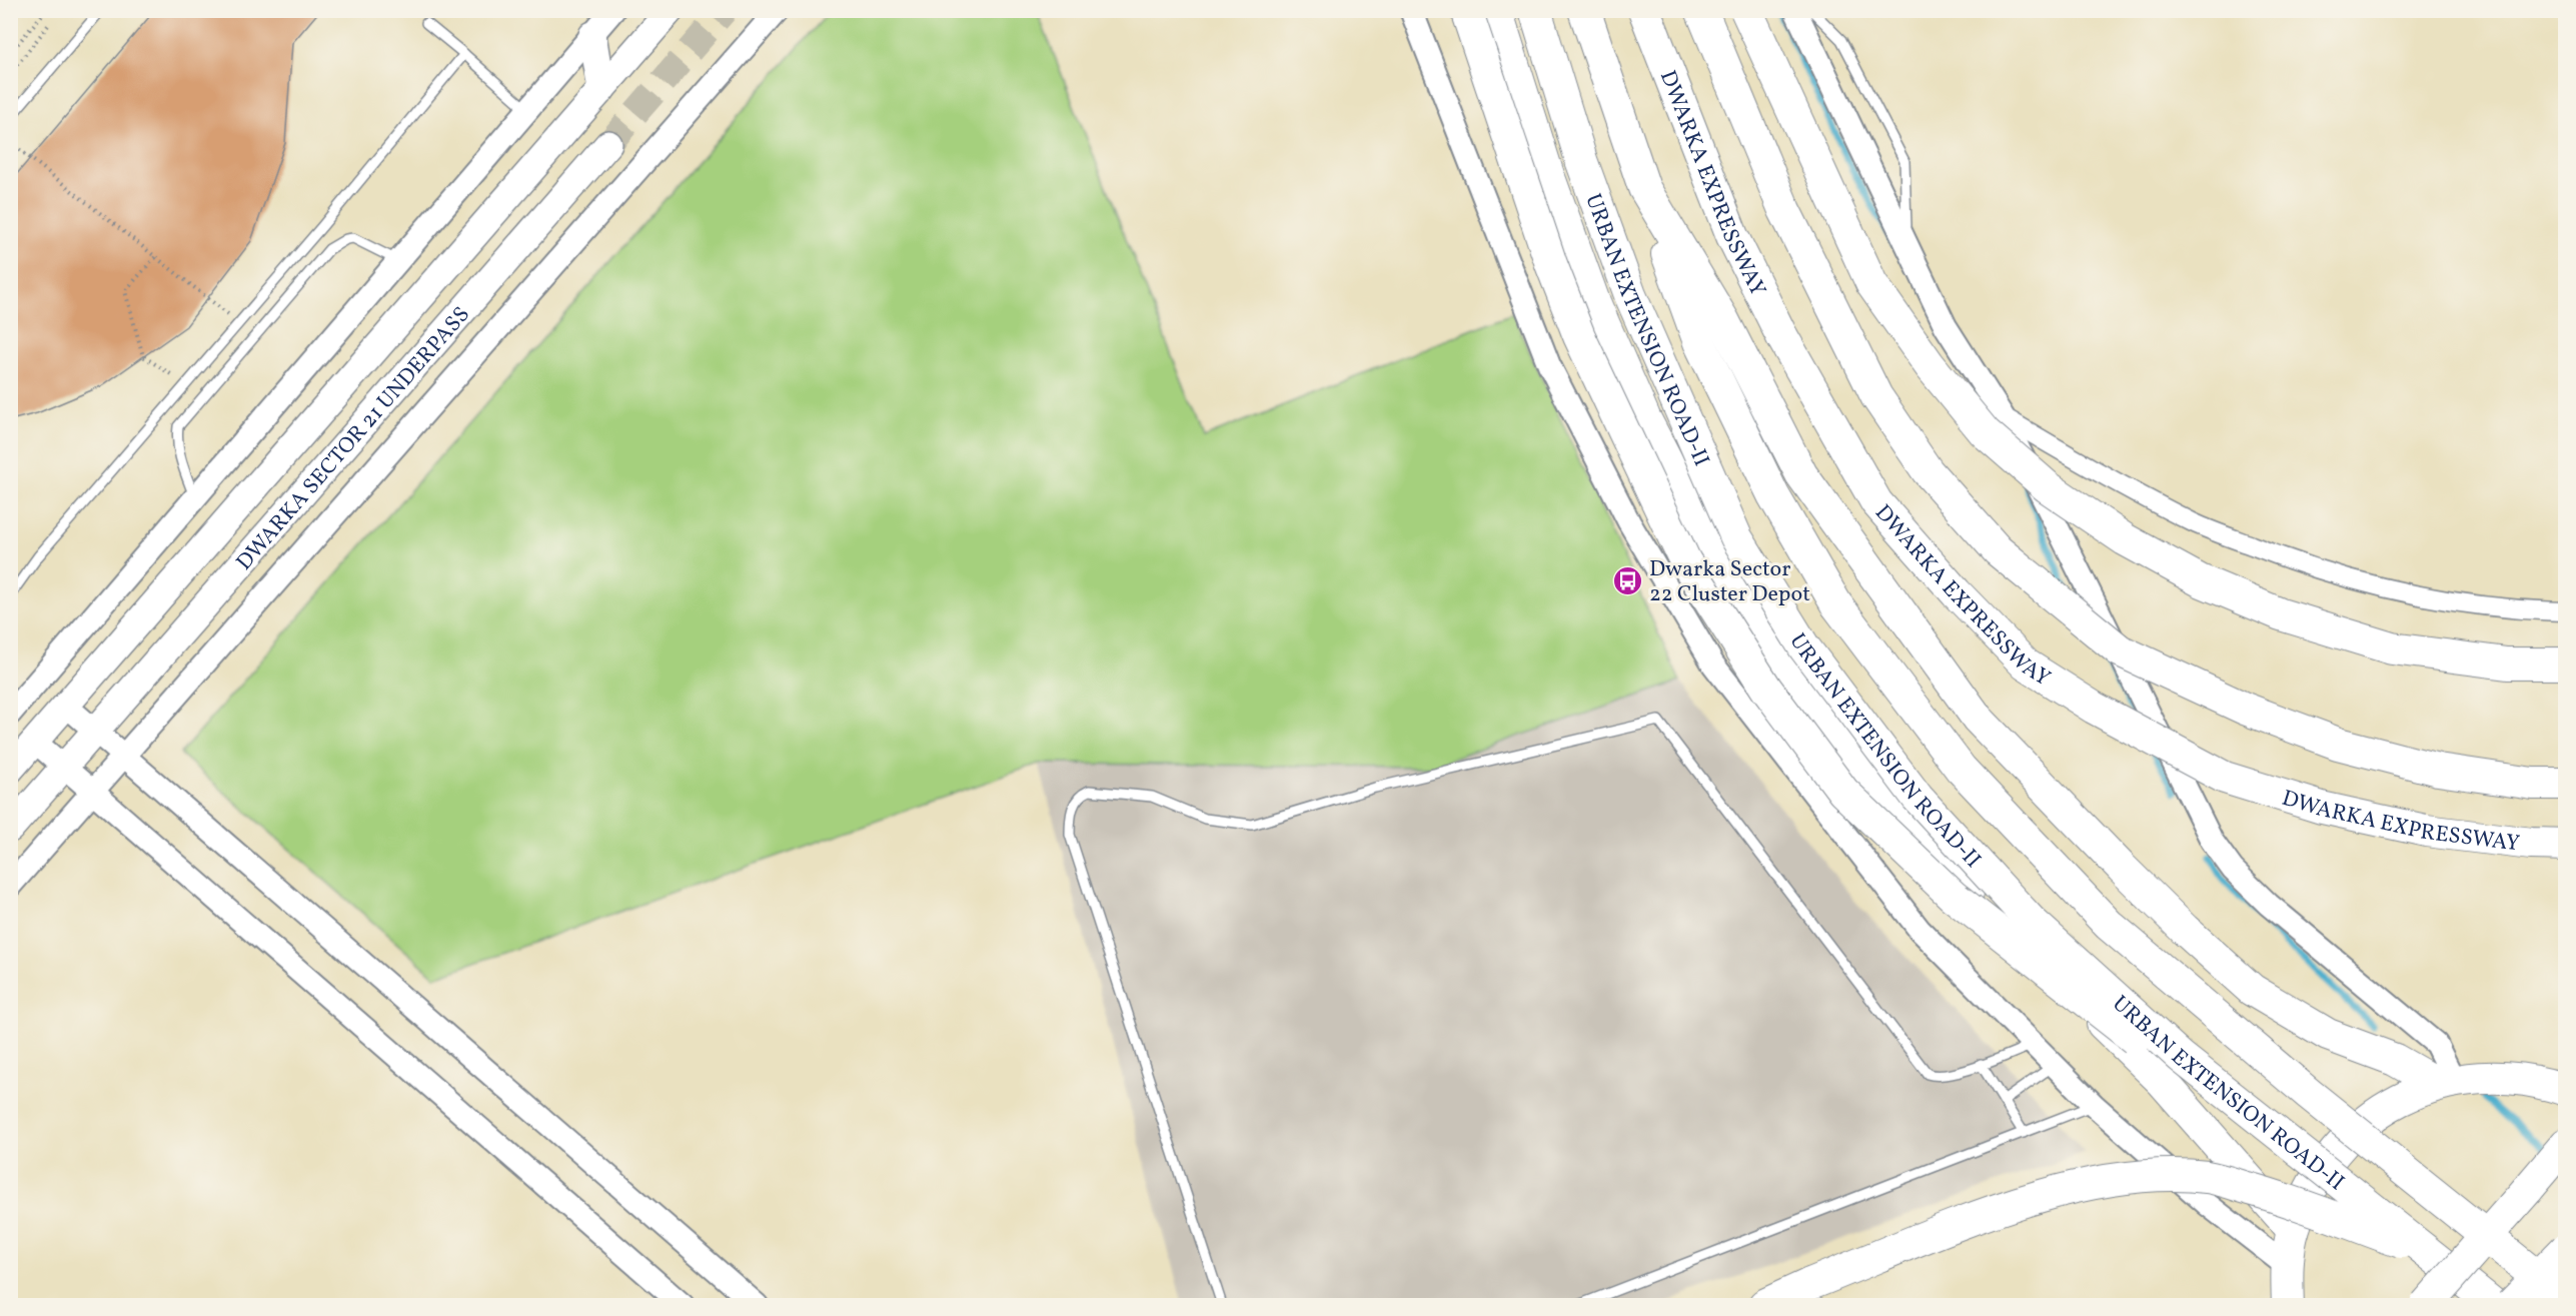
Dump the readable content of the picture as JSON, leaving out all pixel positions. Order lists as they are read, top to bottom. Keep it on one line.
{"streets":{"highway":["DWARKA EXPRESSWAY","URBAN EXTENSION ROAD-II"],"main road":["DWARKA SECTOR 21 UNDERPASS"]},"places":{"bus stop":["Dwarka Sector 22 Cluster Depot"]}}
